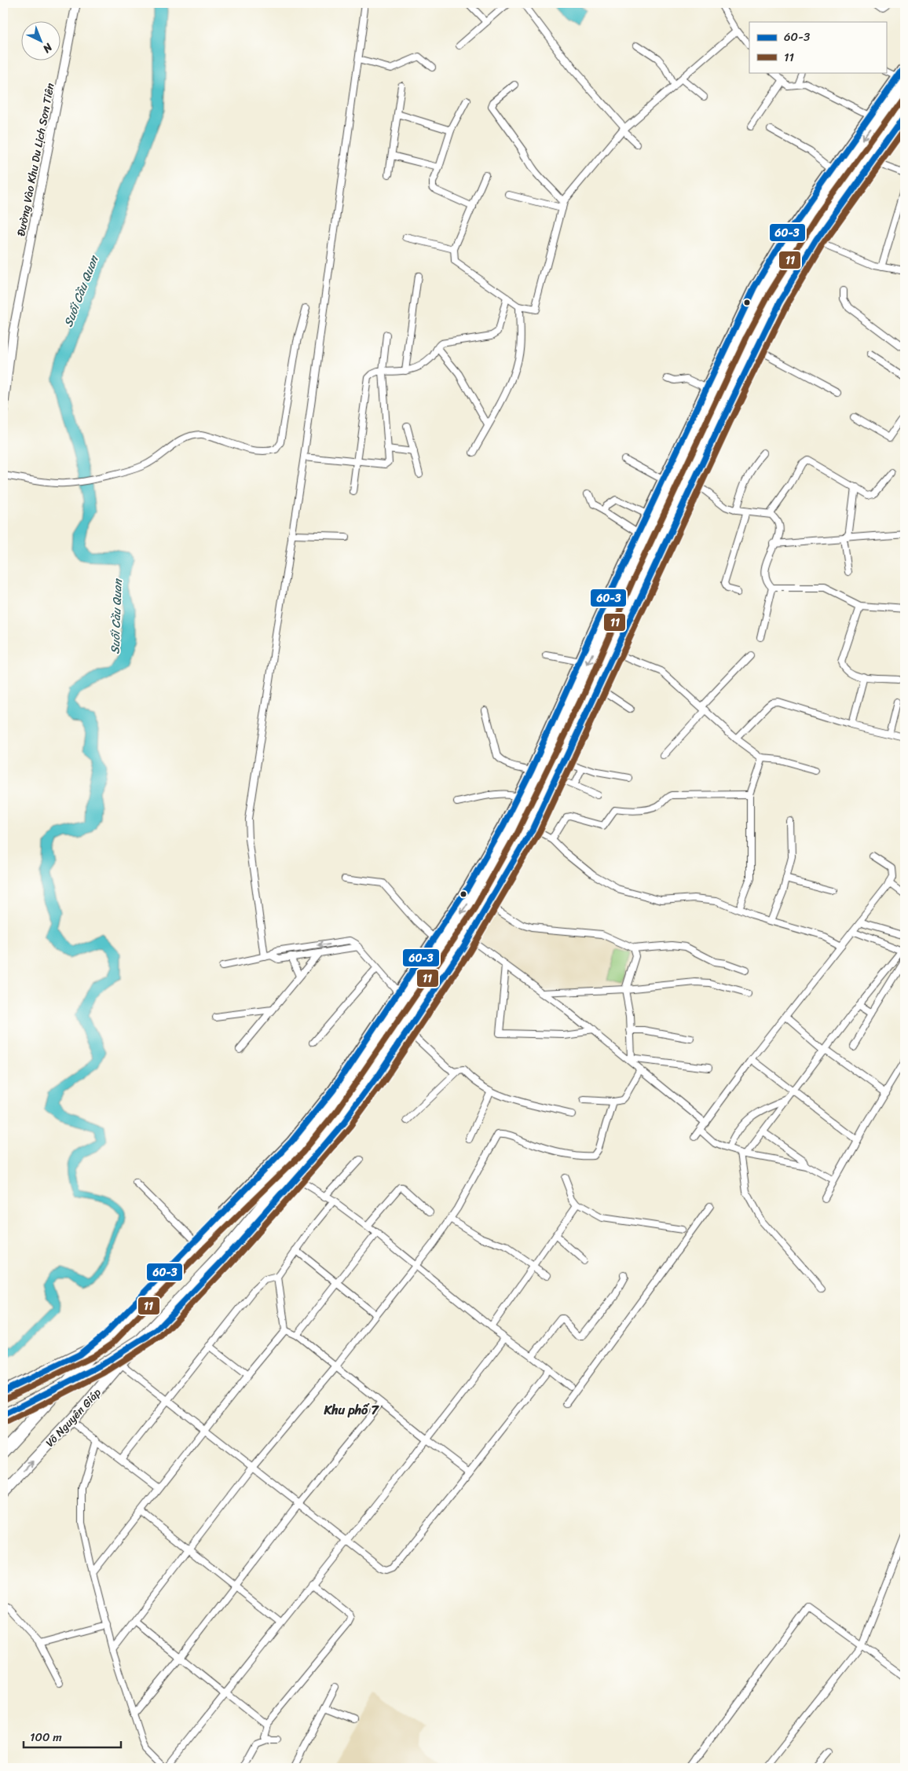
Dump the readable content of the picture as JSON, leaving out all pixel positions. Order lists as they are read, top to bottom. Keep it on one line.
{"streets":{"highway":["Võ Nguyên Giáp"],"street":["Đường Vào Khu Du Lịch Sơn Tiên"]},"districts":["Khu phố 7"],"water":["Suối Cầu Quan"],"lines":["transit line 60-3","transit line 11"],"legend":["60-3","11"],"scale_bar":"100 m","north":"bottom right"}
